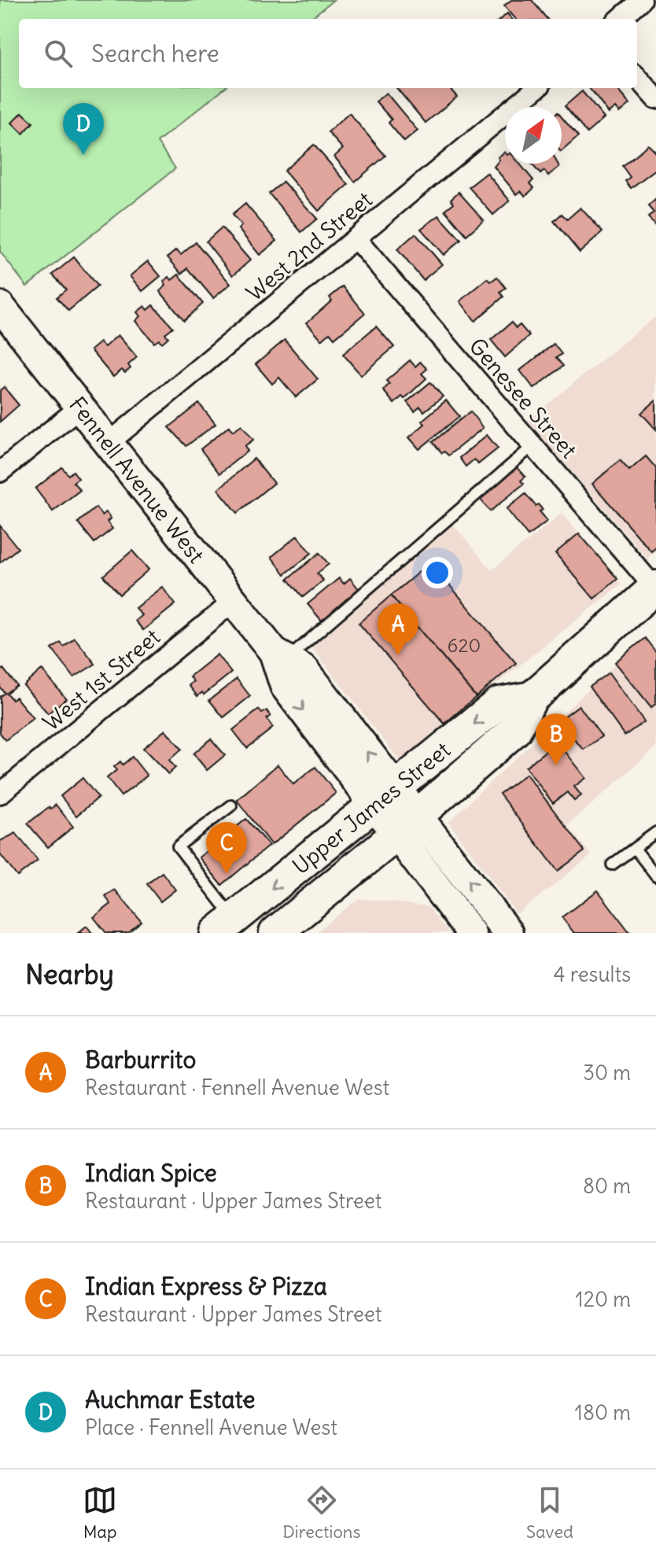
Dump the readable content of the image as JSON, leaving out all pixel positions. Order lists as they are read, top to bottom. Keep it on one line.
{"streets":{"main road":["Fennell Avenue West","Upper James Street"],"street":["West 2nd Street","Genesee Street","West 1st Street"]},"crossings":[["West 2nd Street","Genesee Street"],["West 2nd Street","Fennell Avenue West"],["Genesee Street","Upper James Street"],["Fennell Avenue West","West 1st Street"],["Fennell Avenue West","Upper James Street"]],"house_numbers":["620"],"north":"top right","page":{"search":"Search here","pins":["D","A","B","C"],"heading":["Nearby","4 results"],"list":[{"mark":"A","name":"Barburrito","note":"Restaurant · Fennell Avenue West","value":"30 m"},{"mark":"B","name":"Indian Spice","note":"Restaurant · Upper James Street","value":"80 m"},{"mark":"C","name":"Indian Express & Pizza","note":"Restaurant · Upper James Street","value":"120 m"},{"mark":"D","name":"Auchmar Estate","note":"Place · Fennell Avenue West","value":"180 m"}],"nav":["Map","Directions","Saved"]}}
